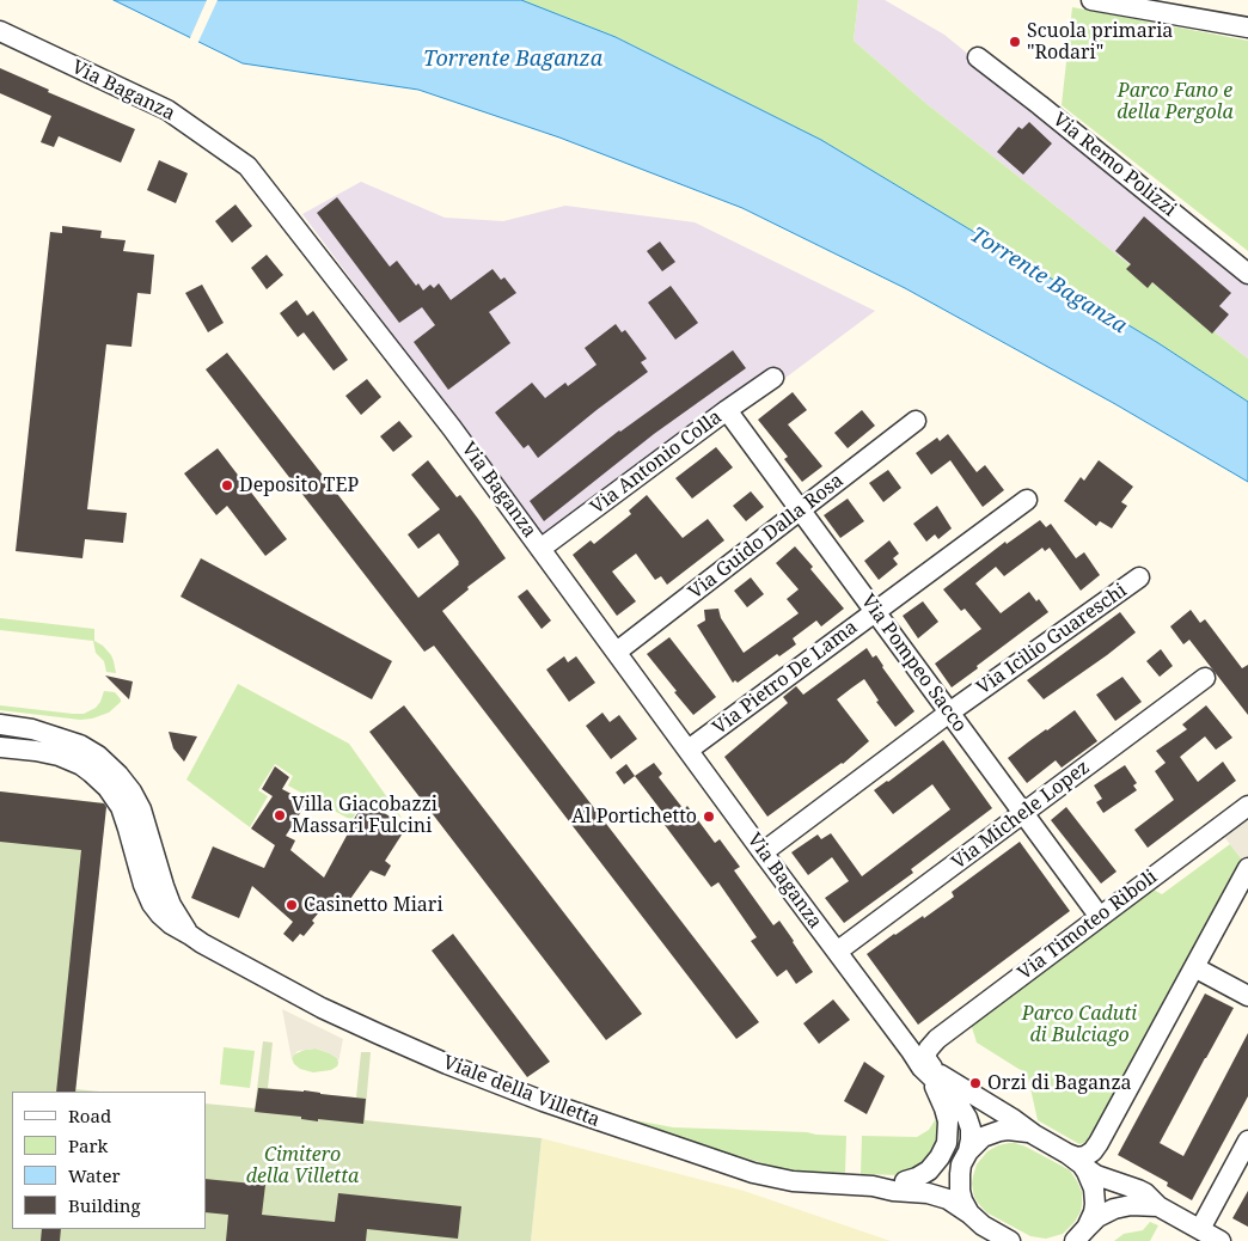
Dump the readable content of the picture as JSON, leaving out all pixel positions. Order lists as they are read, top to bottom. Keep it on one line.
{"streets":{"street":["Via Baganza","Via Remo Polizzi","Via Antonio Colla","Via Guido Dalla Rosa","Via Icilio Guareschi","Via Pompeo Sacco","Via Pietro De Lama","Via Michele Lopez","Via Timoteo Riboli","Viale della Villetta"]},"crossings":[["Via Baganza","Via Antonio Colla"],["Via Baganza","Via Guido Dalla Rosa"],["Via Baganza","Via Icilio Guareschi"],["Via Baganza","Via Pietro De Lama"],["Via Baganza","Via Michele Lopez"],["Via Baganza","Viale della Villetta"],["Via Antonio Colla","Via Pompeo Sacco"],["Via Guido Dalla Rosa","Via Pompeo Sacco"],["Via Icilio Guareschi","Via Pompeo Sacco"],["Via Pompeo Sacco","Via Pietro De Lama"],["Via Pompeo Sacco","Via Michele Lopez"],["Via Pompeo Sacco","Via Timoteo Riboli"]],"water":["Torrente Baganza"],"parks":["Parco Fano e della Pergola","Parco Caduti di Bulciago","Cimitero della Villetta"],"places":["Scuola primaria \"Rodari\"","Deposito TEP","Villa Giacobazzi Massari Fulcini","Al Portichetto","Casinetto Miari","Orzi di Baganza"],"legend":["Road","Park","Water","Building"]}
